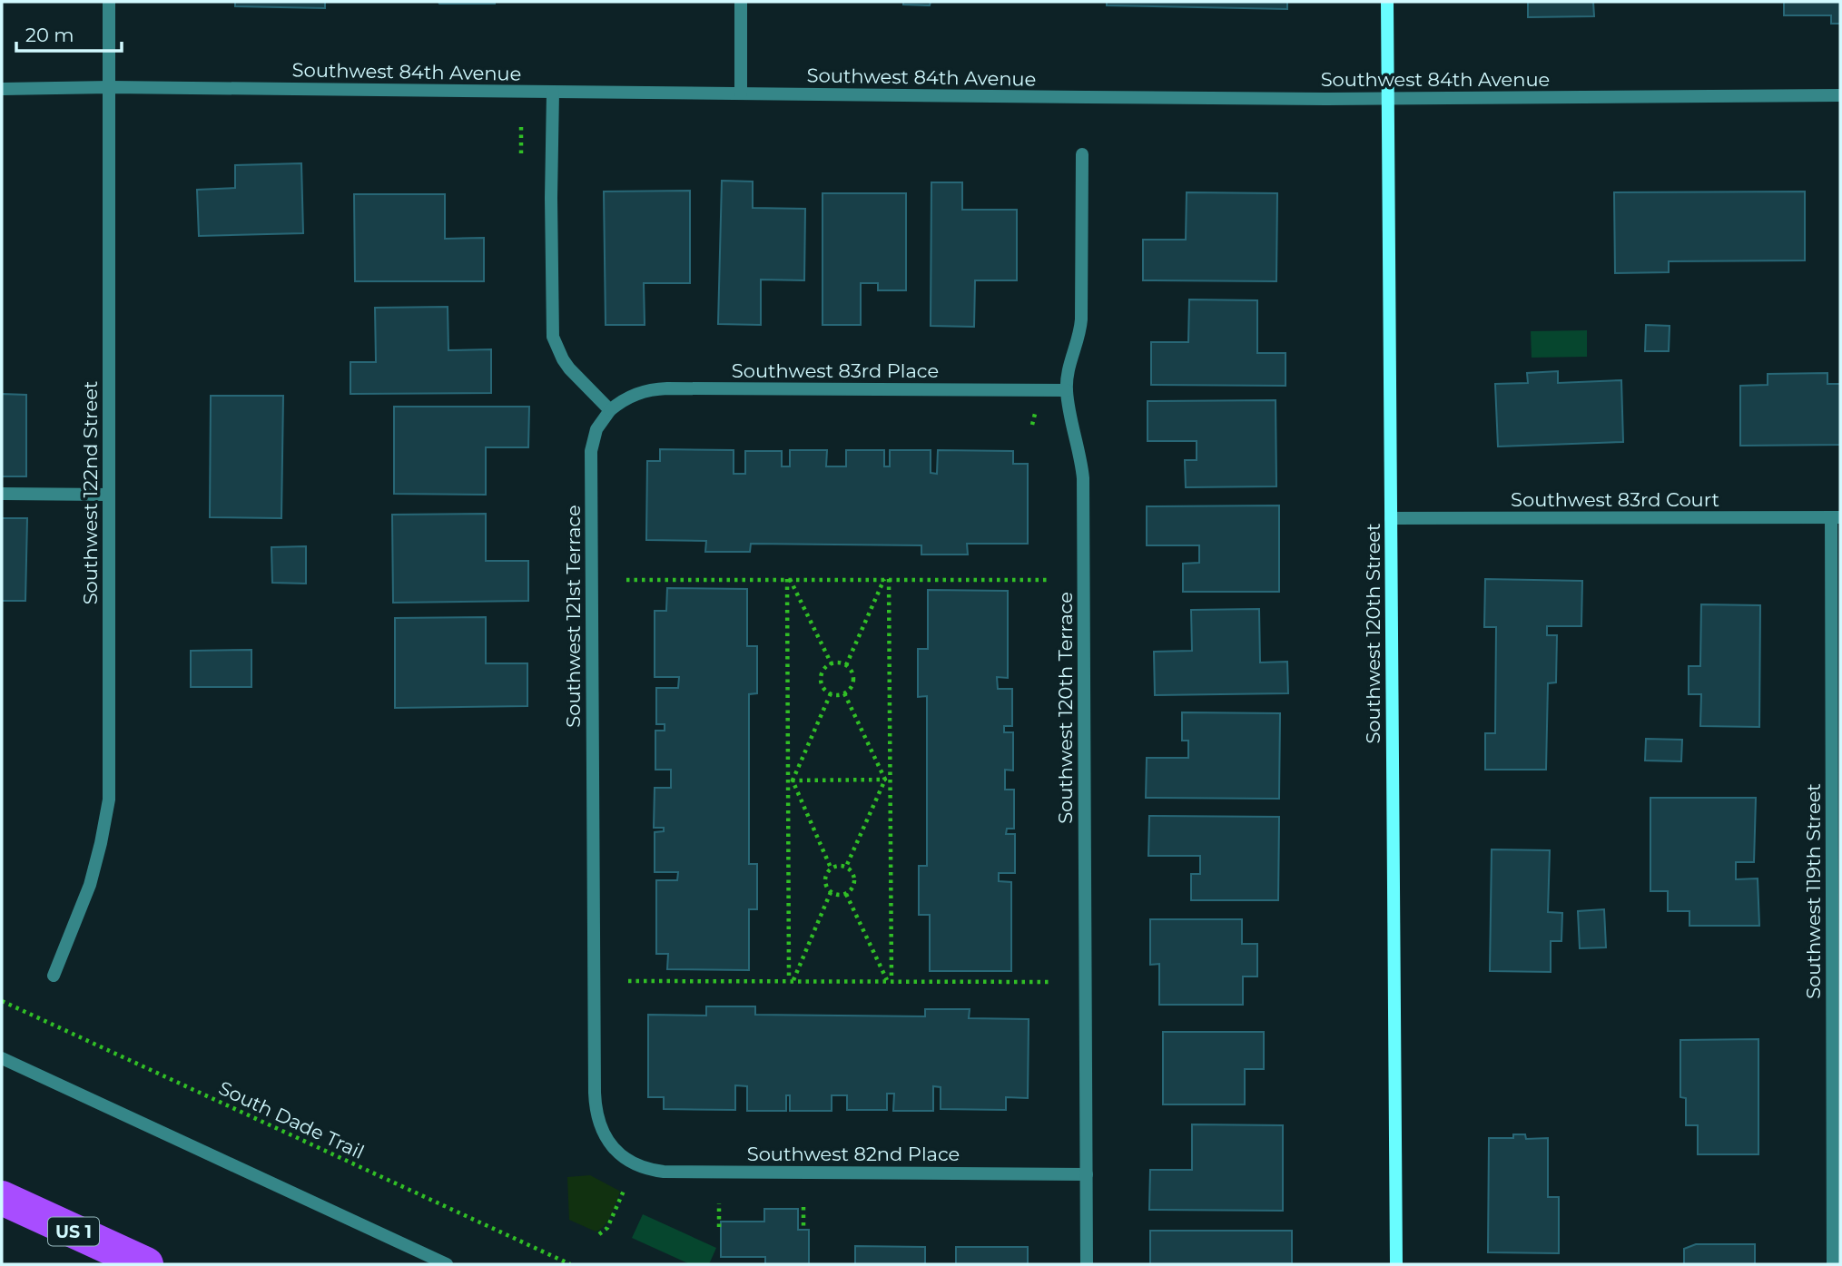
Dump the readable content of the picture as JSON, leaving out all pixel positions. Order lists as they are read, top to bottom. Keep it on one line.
{"streets":{"highway":["US 1"],"street":["Southwest 84th Avenue","Southwest 83rd Place","Southwest 122nd Street","Southwest 83rd Court","Southwest 121st Terrace","Southwest 120th Street","Southwest 120th Terrace","Southwest 119th Street","Southwest 82nd Place"],"path":["South Dade Trail"]},"crossings":[["Southwest 84th Avenue","Southwest 122nd Street"],["Southwest 84th Avenue","Southwest 120th Street"],["Southwest 83rd Place","Southwest 121st Terrace"],["Southwest 83rd Place","Southwest 120th Terrace"],["Southwest 83rd Court","Southwest 120th Street"],["Southwest 83rd Court","Southwest 119th Street"],["Southwest 121st Terrace","Southwest 82nd Place"],["Southwest 120th Terrace","Southwest 82nd Place"]],"scale_bar":"20 m"}
